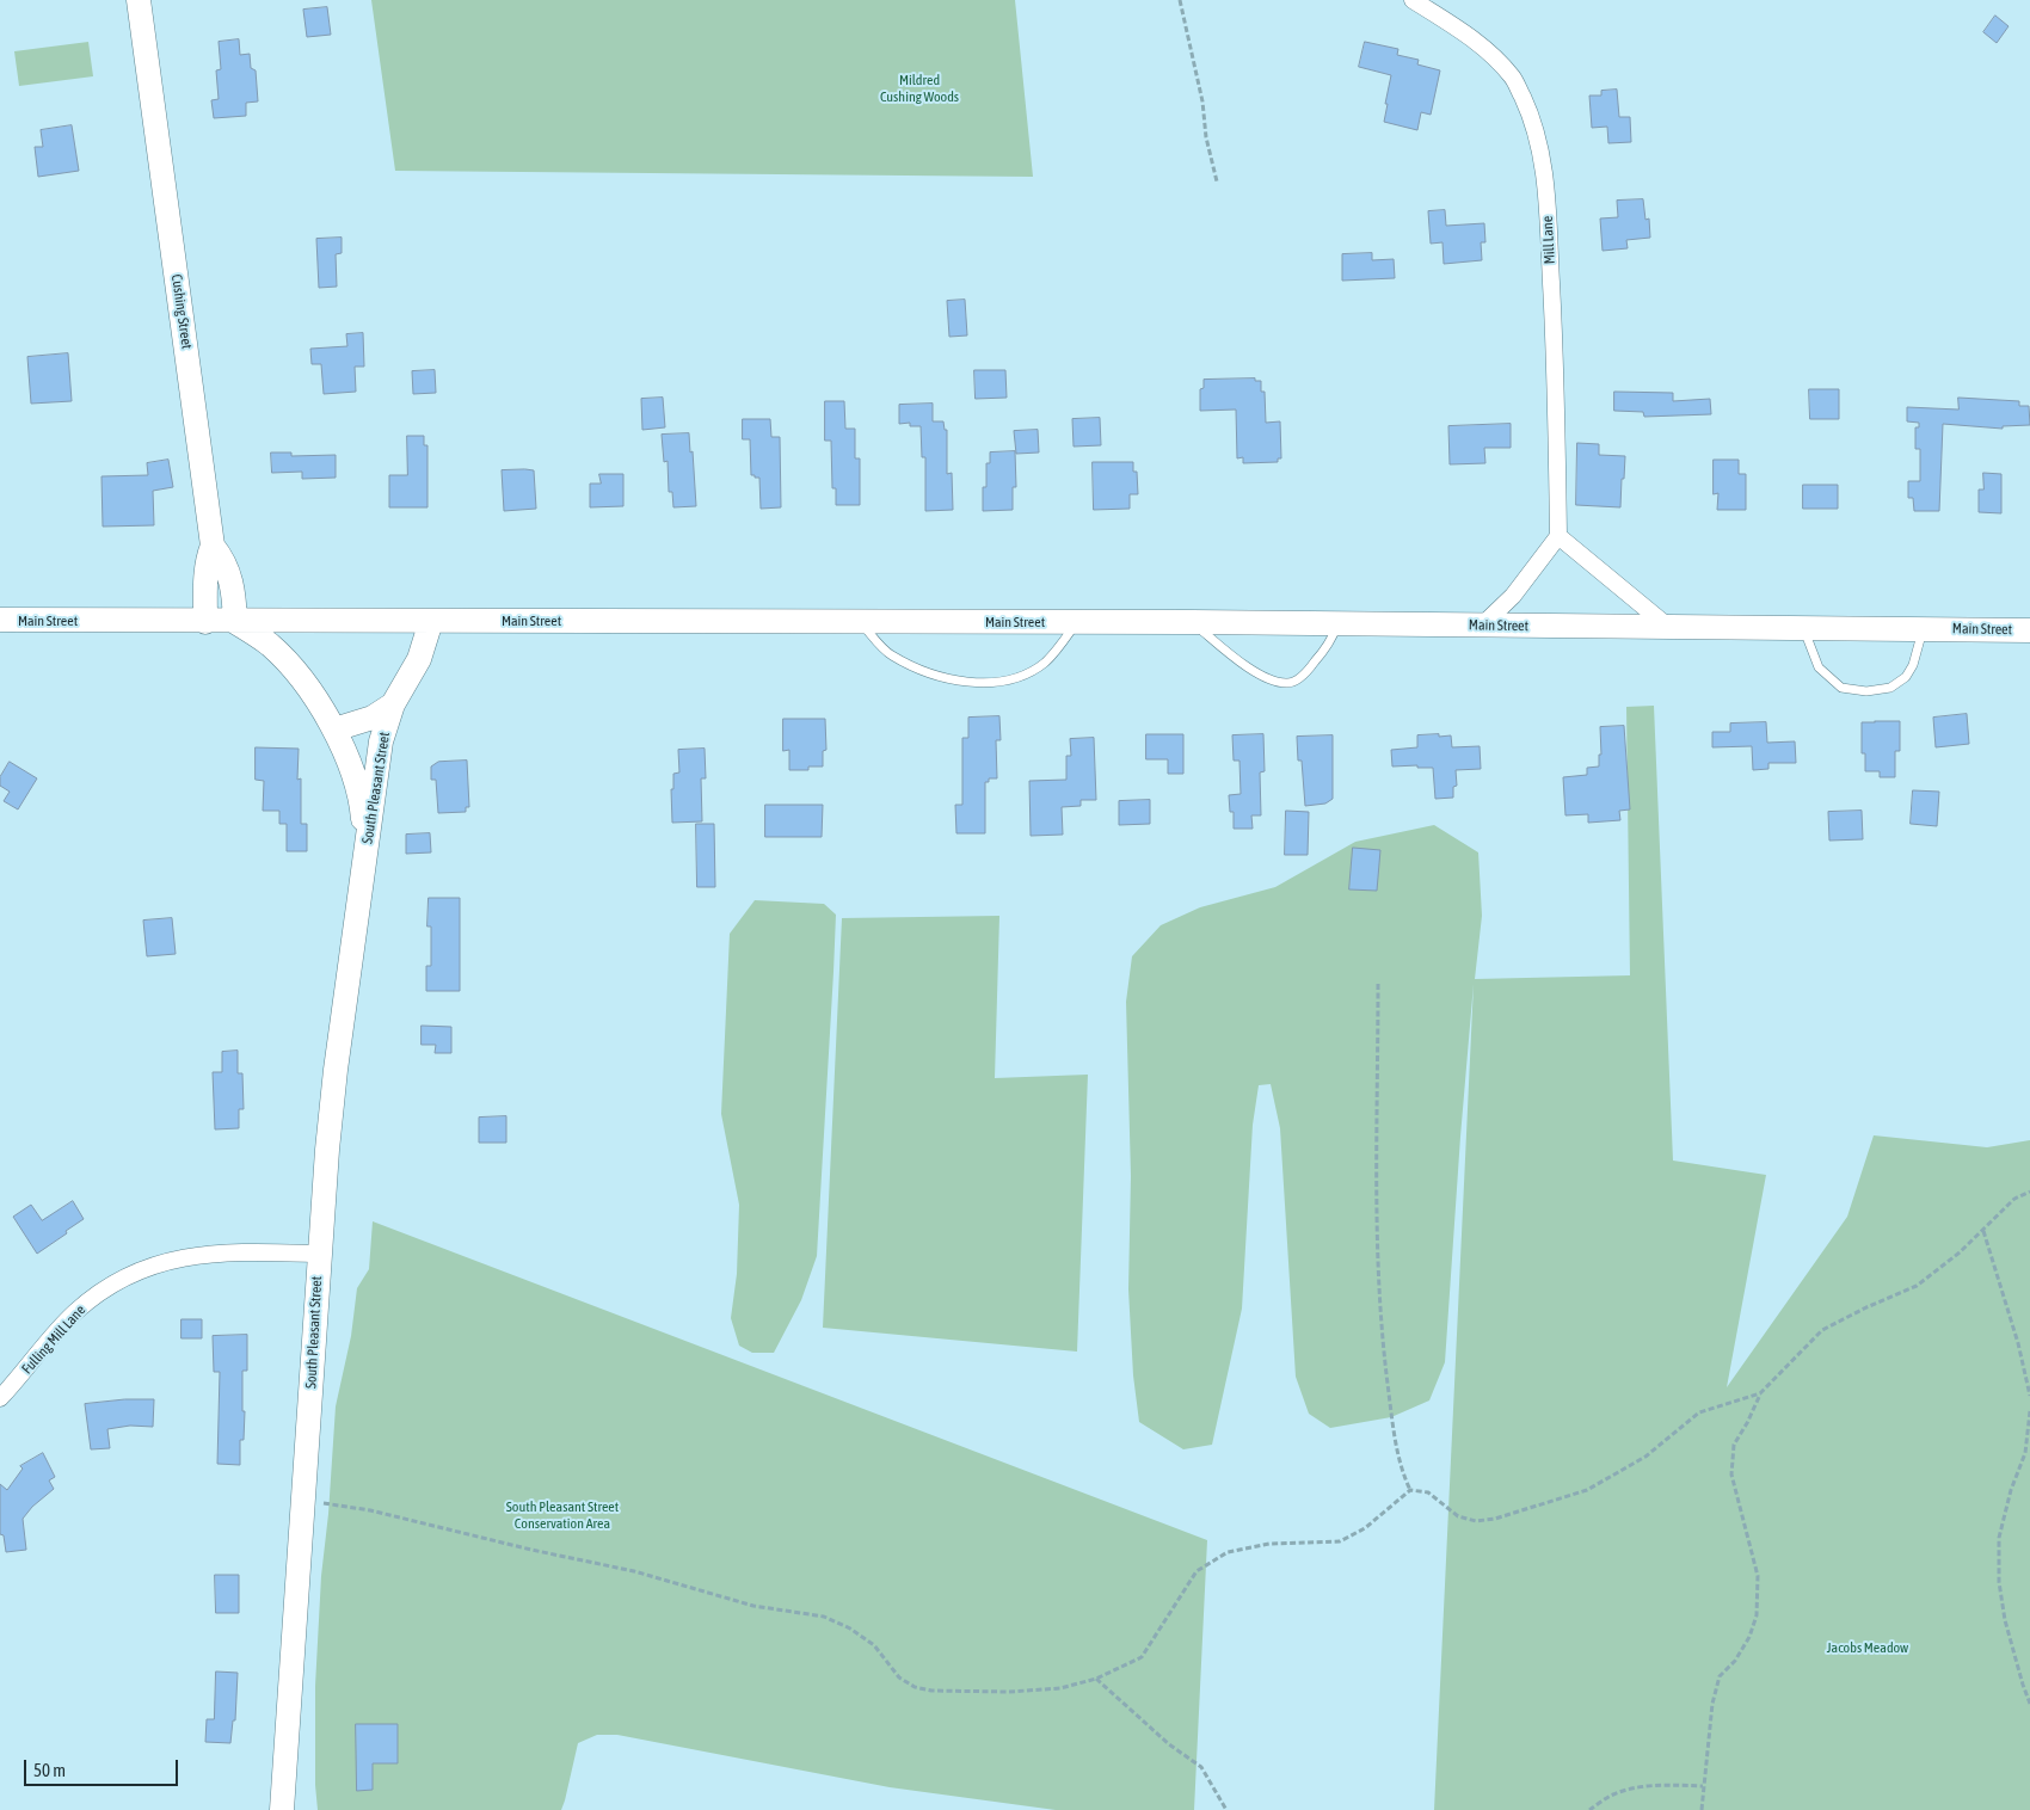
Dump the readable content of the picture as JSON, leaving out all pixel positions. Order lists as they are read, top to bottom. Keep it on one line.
{"streets":{"street":["Mill Lane","Cushing Street","Main Street","South Pleasant Street","Fulling Mill Lane"]},"crossings":[["Cushing Street","Main Street"],["Main Street","South Pleasant Street"],["South Pleasant Street","Fulling Mill Lane"]],"parks":["Mildred Cushing Woods","South Pleasant Street Conservation Area","Jacobs Meadow"],"scale_bar":"50 m"}
